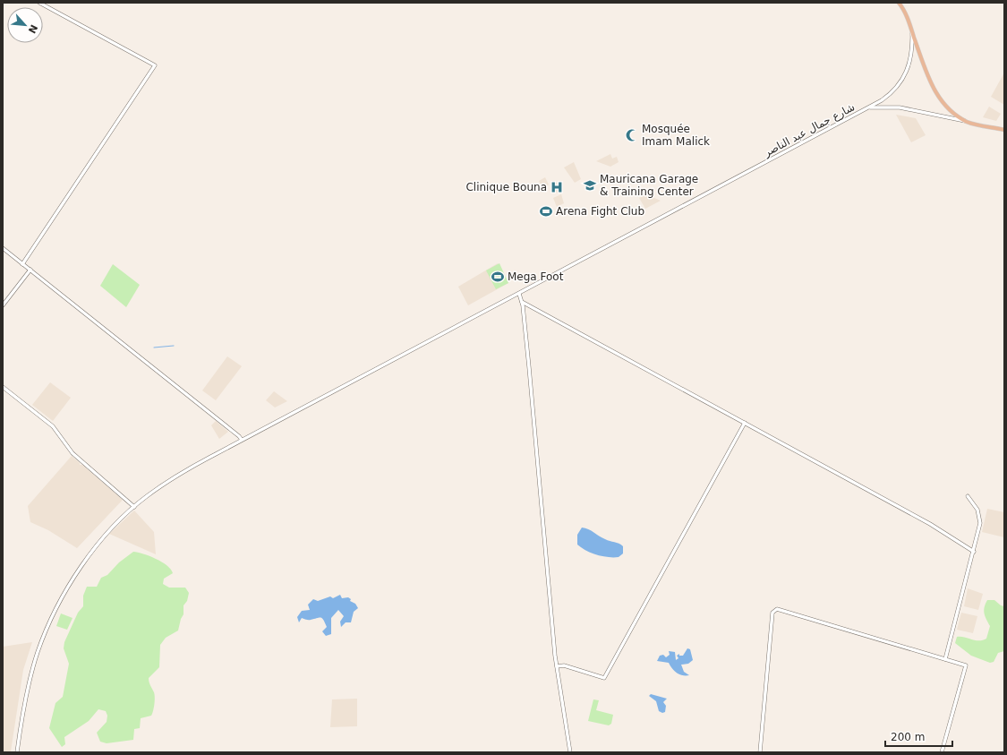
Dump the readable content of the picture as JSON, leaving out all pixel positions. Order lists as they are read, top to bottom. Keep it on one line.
{"streets":{"street":["شارع جمال عبد الناصر"]},"places":{"mosque":["Mosquée Imam Malick"],"school or university":["Mauricana Garage & Training Center"],"hospital":["Clinique Bouna"],"sports":["Arena Fight Club","Mega Foot"]},"scale_bar":"200 m","north":"bottom right"}
